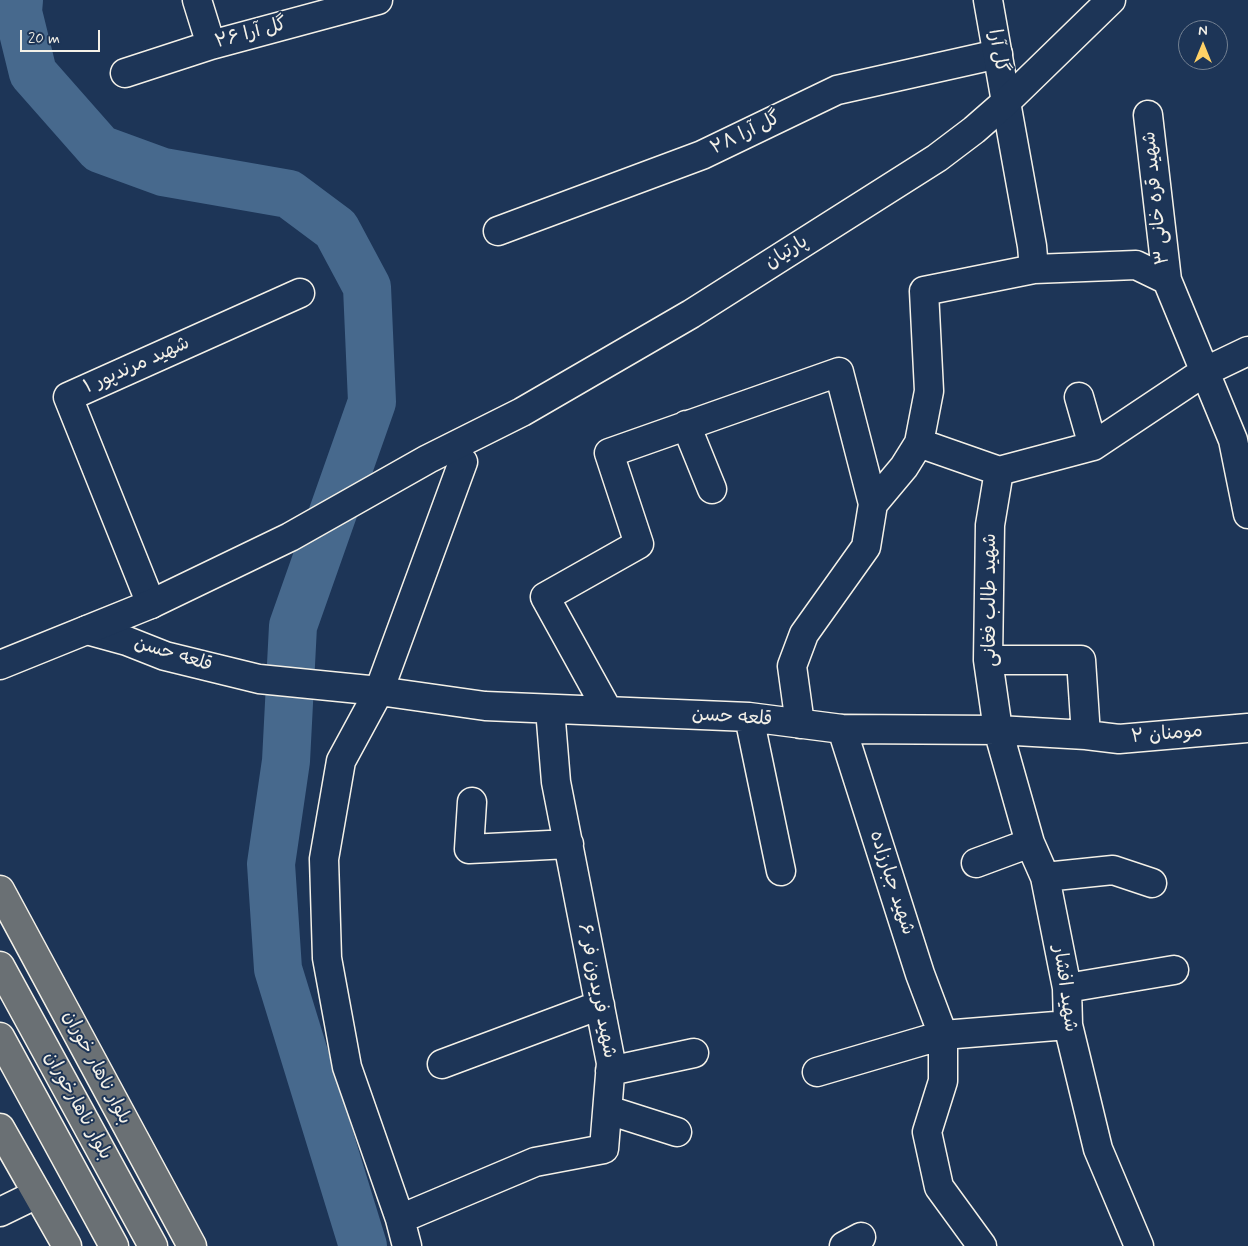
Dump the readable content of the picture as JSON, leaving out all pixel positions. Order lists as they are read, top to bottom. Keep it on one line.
{"streets":{"main road":["بلوار ناهار خوران","بلوار ناهارخوران"],"street":["۲۶ گل آرا","گل آرا","۲۸ گل آرا","شهید قره خانی ۳","پارتیان","شهید مرندپور ۱","شهید طالب فغانی","قلعه حسن","۲ مومنان","شهید جبارزاده","شهید افشار","شهید فریدون فر ۶"]},"crossings":[["گل آرا","۲۸ گل آرا"],["گل آرا","پارتیان"],["پارتیان","شهید مرندپور ۱"],["پارتیان","قلعه حسن"],["شهید طالب فغانی","قلعه حسن"],["شهید طالب فغانی","شهید افشار"],["قلعه حسن","۲ مومنان"],["قلعه حسن","شهید جبارزاده"],["قلعه حسن","شهید افشار"],["قلعه حسن","شهید فریدون فر ۶"]],"scale_bar":"20 m","north":"top"}
